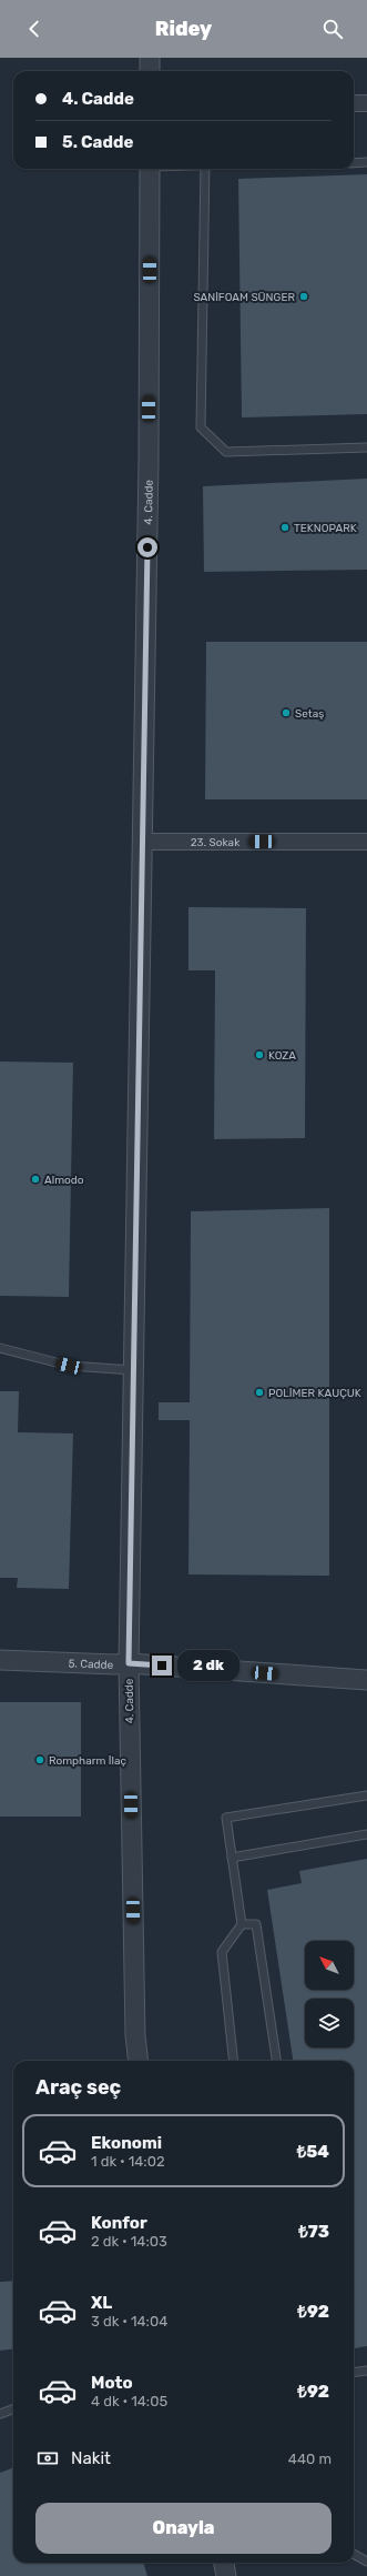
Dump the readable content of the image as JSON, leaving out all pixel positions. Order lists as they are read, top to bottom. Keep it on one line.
{"streets":{"street":["4. Cadde","23. Sokak","5. Cadde"]},"crossings":[["4. Cadde","23. Sokak"],["4. Cadde","5. Cadde"]],"places":["SANİFOAM SÜNGER","TEKNOPARK","Setaş","KOZA","Almodo","POLİMER KAUÇUK","Rompharm İlaç"],"north":"top left","page":{"header":"Ridey","banner":["4. Cadde","5. Cadde"],"bubble":"2 dk","heading":"Araç seç","list":[{"name":"Ekonomi","note":"1 dk · 14:02","value":"₺54"},{"name":"Konfor","note":"2 dk · 14:03","value":"₺73"},{"name":"XL","note":"3 dk · 14:04","value":"₺92"},{"name":"Moto","note":"4 dk · 14:05","value":"₺92"}],"pay":["Nakit","440 m"],"buttons":"Onayla"}}
